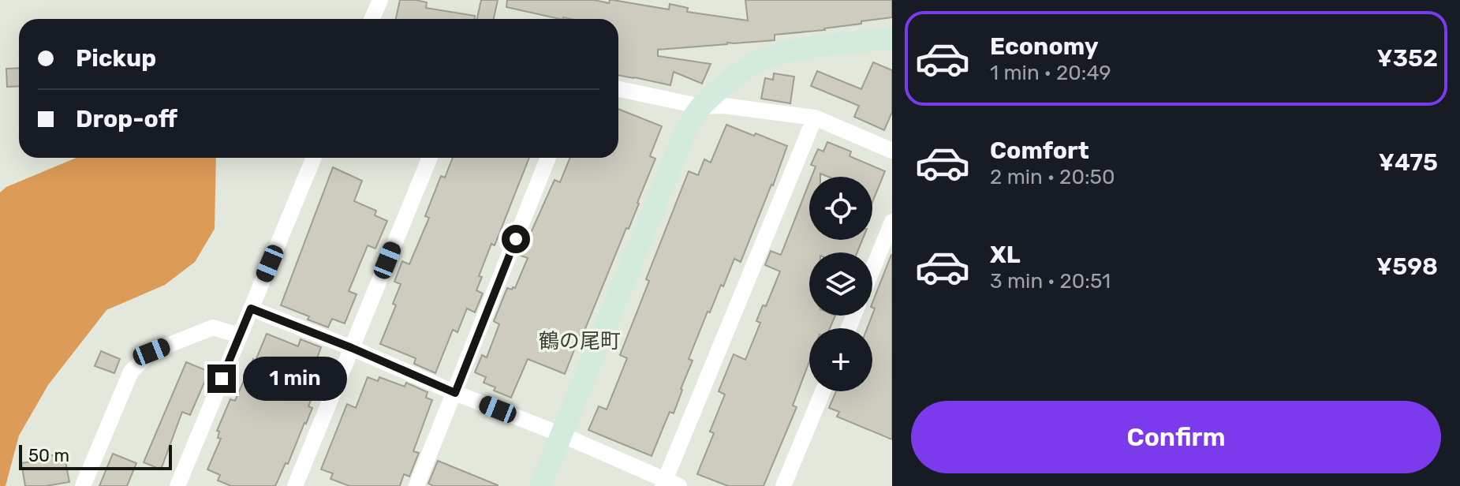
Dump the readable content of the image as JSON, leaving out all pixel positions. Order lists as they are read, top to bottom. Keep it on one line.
{"districts":["鶴の尾町"],"scale_bar":"50 m","page":{"list":[{"name":"Economy","note":"1 min · 20:49","value":"¥352"},{"name":"Comfort","note":"2 min · 20:50","value":"¥475"},{"name":"XL","note":"3 min · 20:51","value":"¥598"}],"banner":["Pickup","Drop-off"],"map_buttons":"+","bubble":"1 min","buttons":"Confirm","scale":"50 m"}}
